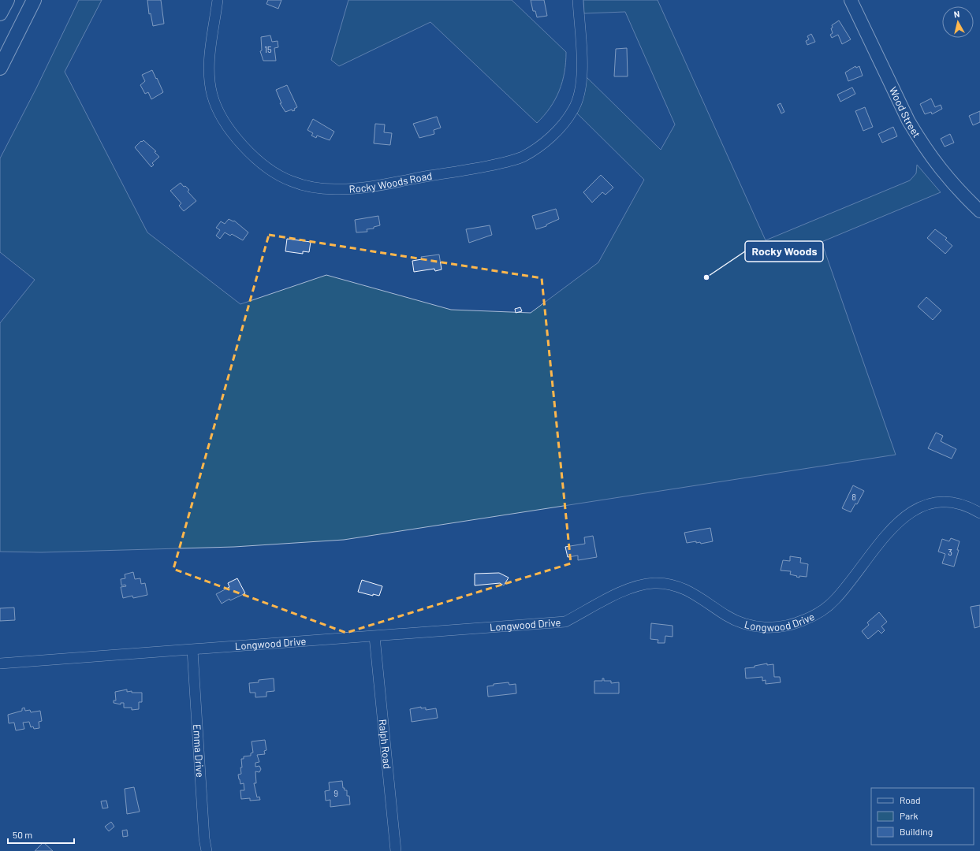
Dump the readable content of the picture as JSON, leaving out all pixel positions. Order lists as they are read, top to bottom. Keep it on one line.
{"streets":{"main road":["Wood Street"],"street":["Rocky Woods Road","Longwood Drive","Ralph Road","Emma Drive"]},"crossings":[["Longwood Drive","Ralph Road"],["Longwood Drive","Emma Drive"]],"places":["Rocky Woods"],"house_numbers":["15","8","3","9"],"legend":["Road","Park","Building"],"scale_bar":"50 m","north":"top"}
